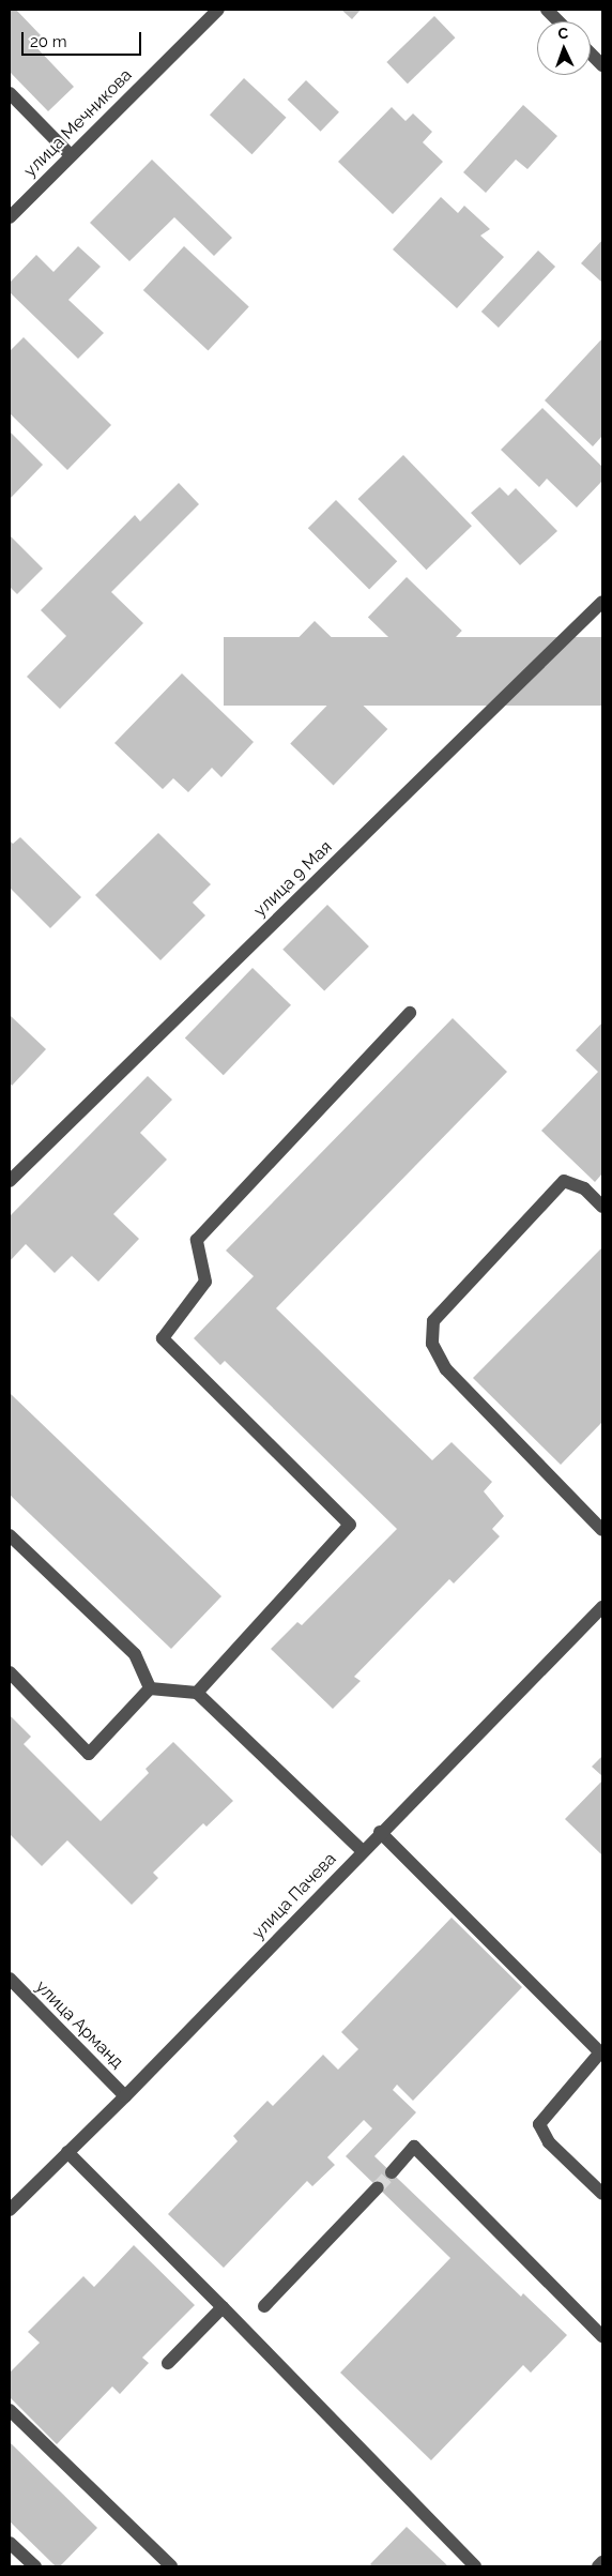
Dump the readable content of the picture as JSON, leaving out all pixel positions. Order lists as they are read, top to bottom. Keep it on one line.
{"streets":{"street":["улица Мечникова","улица 9 Мая","улица Пачева","улица Арманд"]},"crossings":[["улица Пачева","улица Арманд"]],"scale_bar":"20 m","north":"top"}
